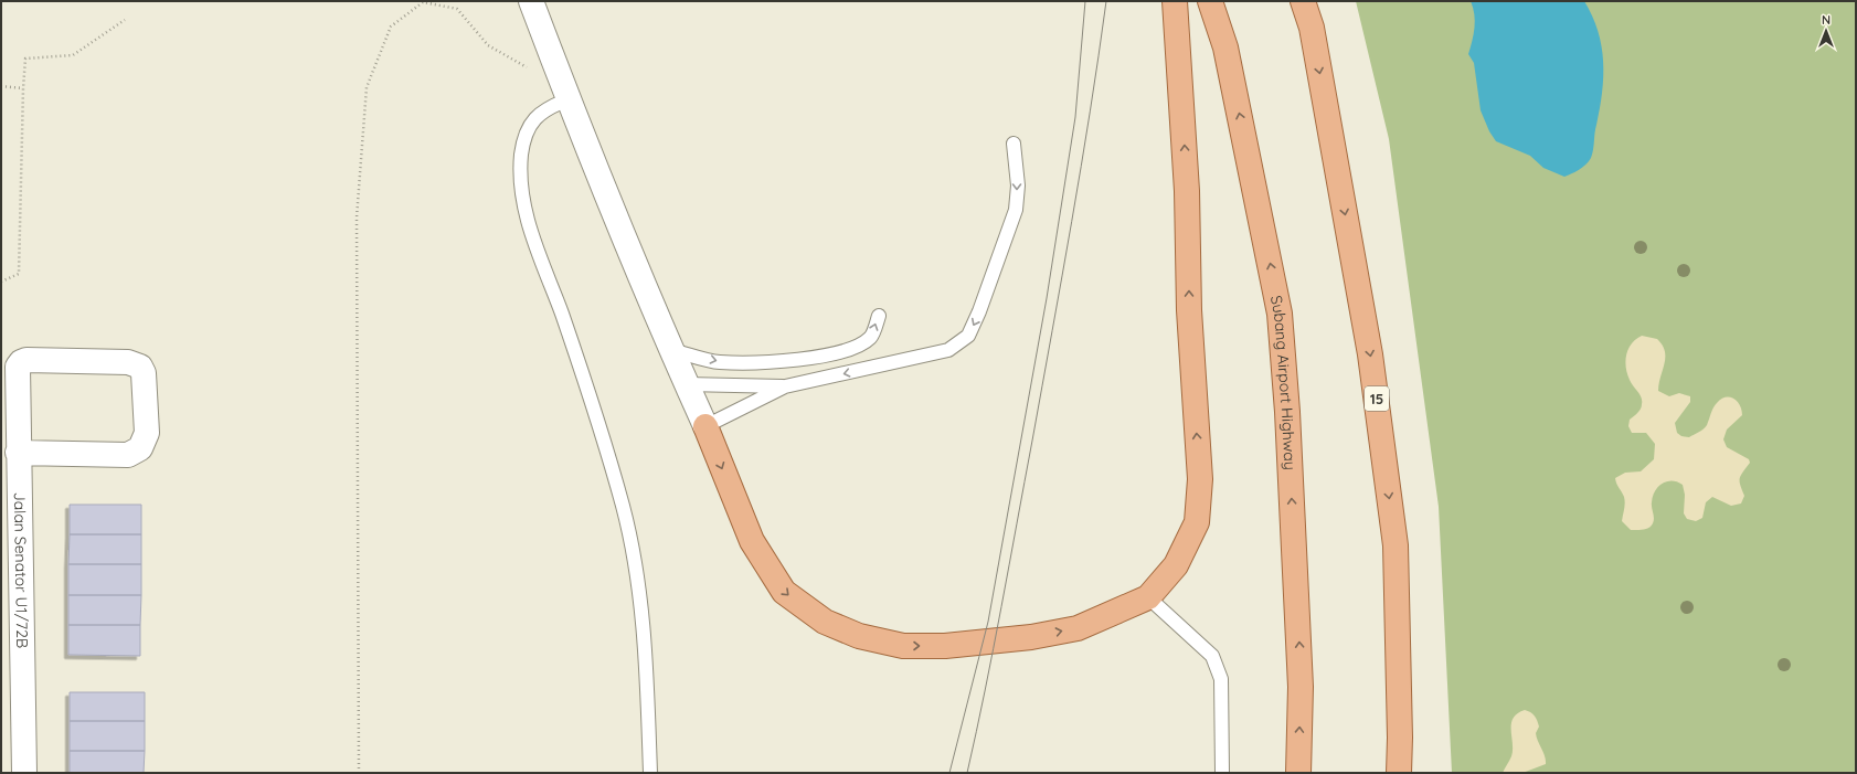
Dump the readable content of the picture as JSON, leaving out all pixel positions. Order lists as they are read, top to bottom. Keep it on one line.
{"streets":{"main road":["Subang Airport Highway","15"],"street":["Jalan Senator U1/72B"]},"north":"top"}
